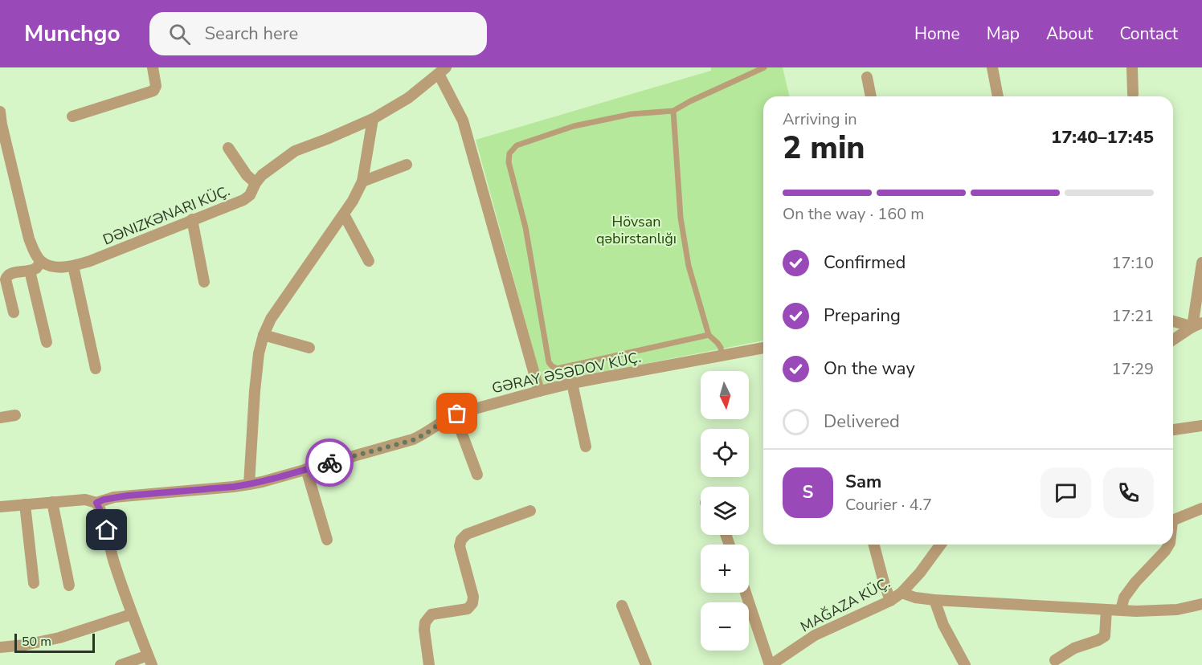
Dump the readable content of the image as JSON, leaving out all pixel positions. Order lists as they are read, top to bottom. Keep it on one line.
{"streets":{"street":["GƏRAY ƏSƏDOV KÜÇ.","MAĞAZA KÜÇ."]},"parks":["Hövsan qəbirstanlığı"],"scale_bar":"50 m","north":"bottom","page":{"header":"Munchgo","search":"Search here","nav":["Home","Map","About","Contact"],"heading":["2 min","Arriving in","17:40–17:45"],"panel":["Sam","Courier · 4.7"],"bar":"On the way · 160 m","list":[["Confirmed","17:10"],["Preparing","17:21"],["On the way","17:29"],"Delivered"],"map_buttons":["+","−"],"round":"S","scale":"50 m"}}
